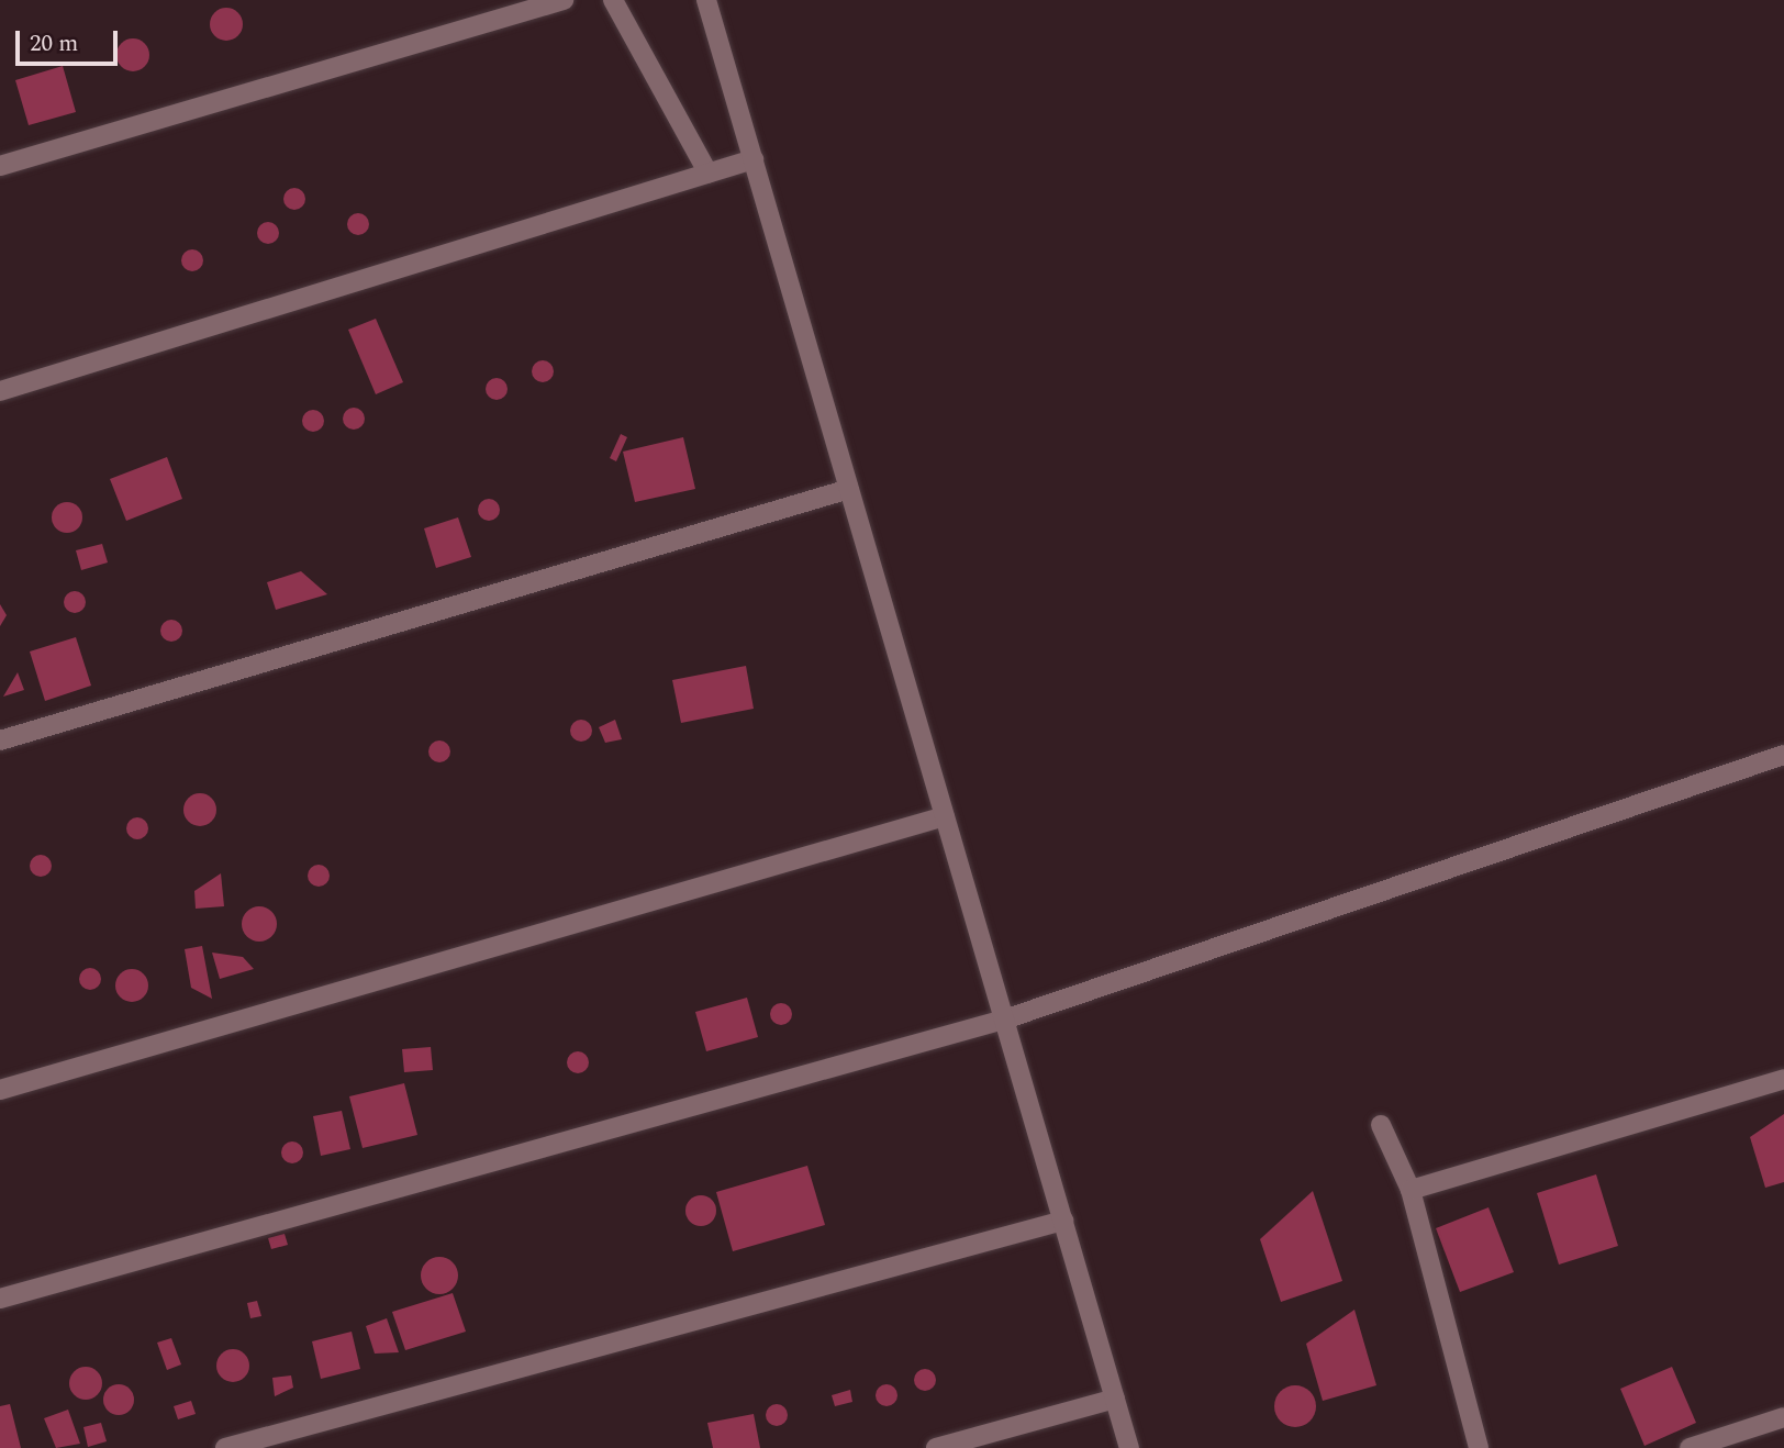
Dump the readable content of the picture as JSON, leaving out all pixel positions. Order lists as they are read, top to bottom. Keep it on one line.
{"scale_bar":"20 m"}
